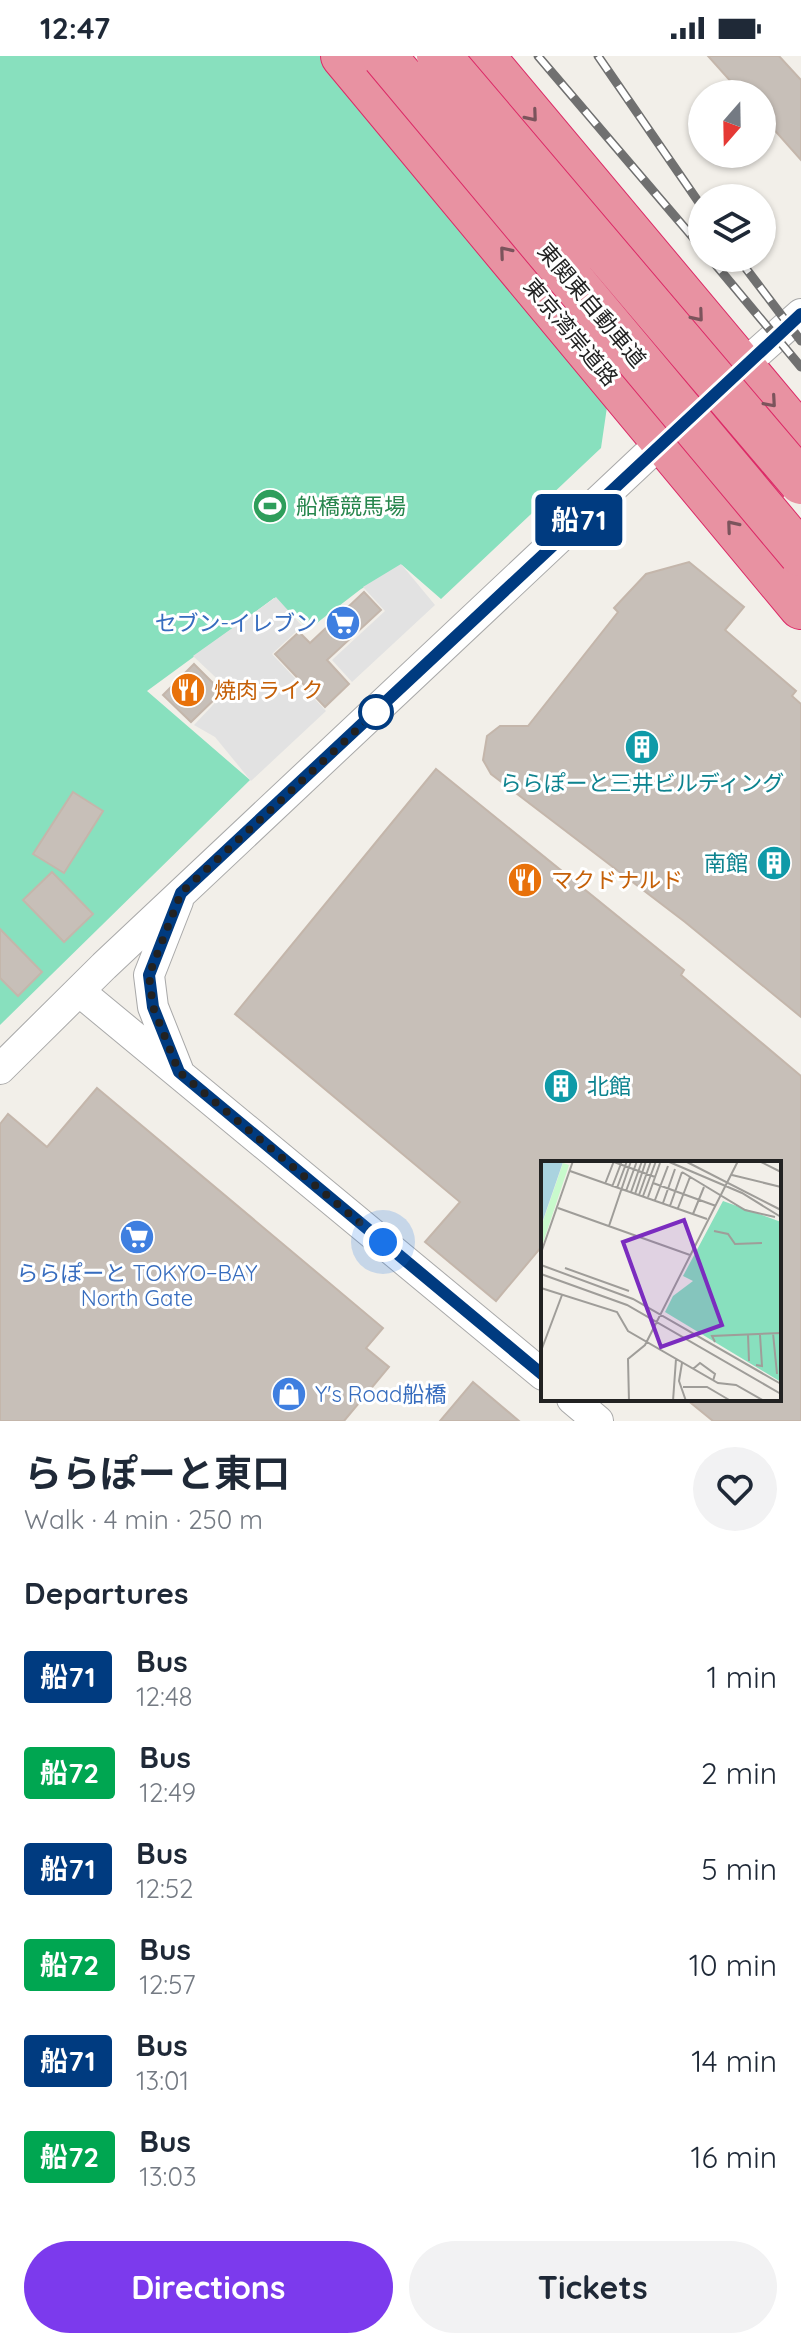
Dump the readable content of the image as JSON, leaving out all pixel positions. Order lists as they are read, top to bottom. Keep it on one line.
{"streets":{"highway":["東関東自動車道","東京湾岸道路"]},"places":{"sports":["船橋競馬場"],"supermarket":["セブン-イレブン","ららぽーと TOKYO−BAY North Gate"],"restaurant":["焼肉ライク","マクドナルド"],"building":["ららぽーと三井ビルディング","南館","北館"],"shop":["Y's Road船橋"]},"lines":["bus line 船71"],"north":"bottom","page":{"status":"12:47","on_map":"船71","heading":[["ららぽーと東口","Walk · 4 min · 250 m"],"Departures"],"list":[{"mark":"船71","name":"Bus","note":"12:48","value":"1 min"},{"mark":"船72","name":"Bus","note":"12:49","value":"2 min"},{"mark":"船71","name":"Bus","note":"12:52","value":"5 min"},{"mark":"船72","name":"Bus","note":"12:57","value":"10 min"},{"mark":"船71","name":"Bus","note":"13:01","value":"14 min"},{"mark":"船72","name":"Bus","note":"13:03","value":"16 min"}],"buttons":["Directions","Tickets"]}}
